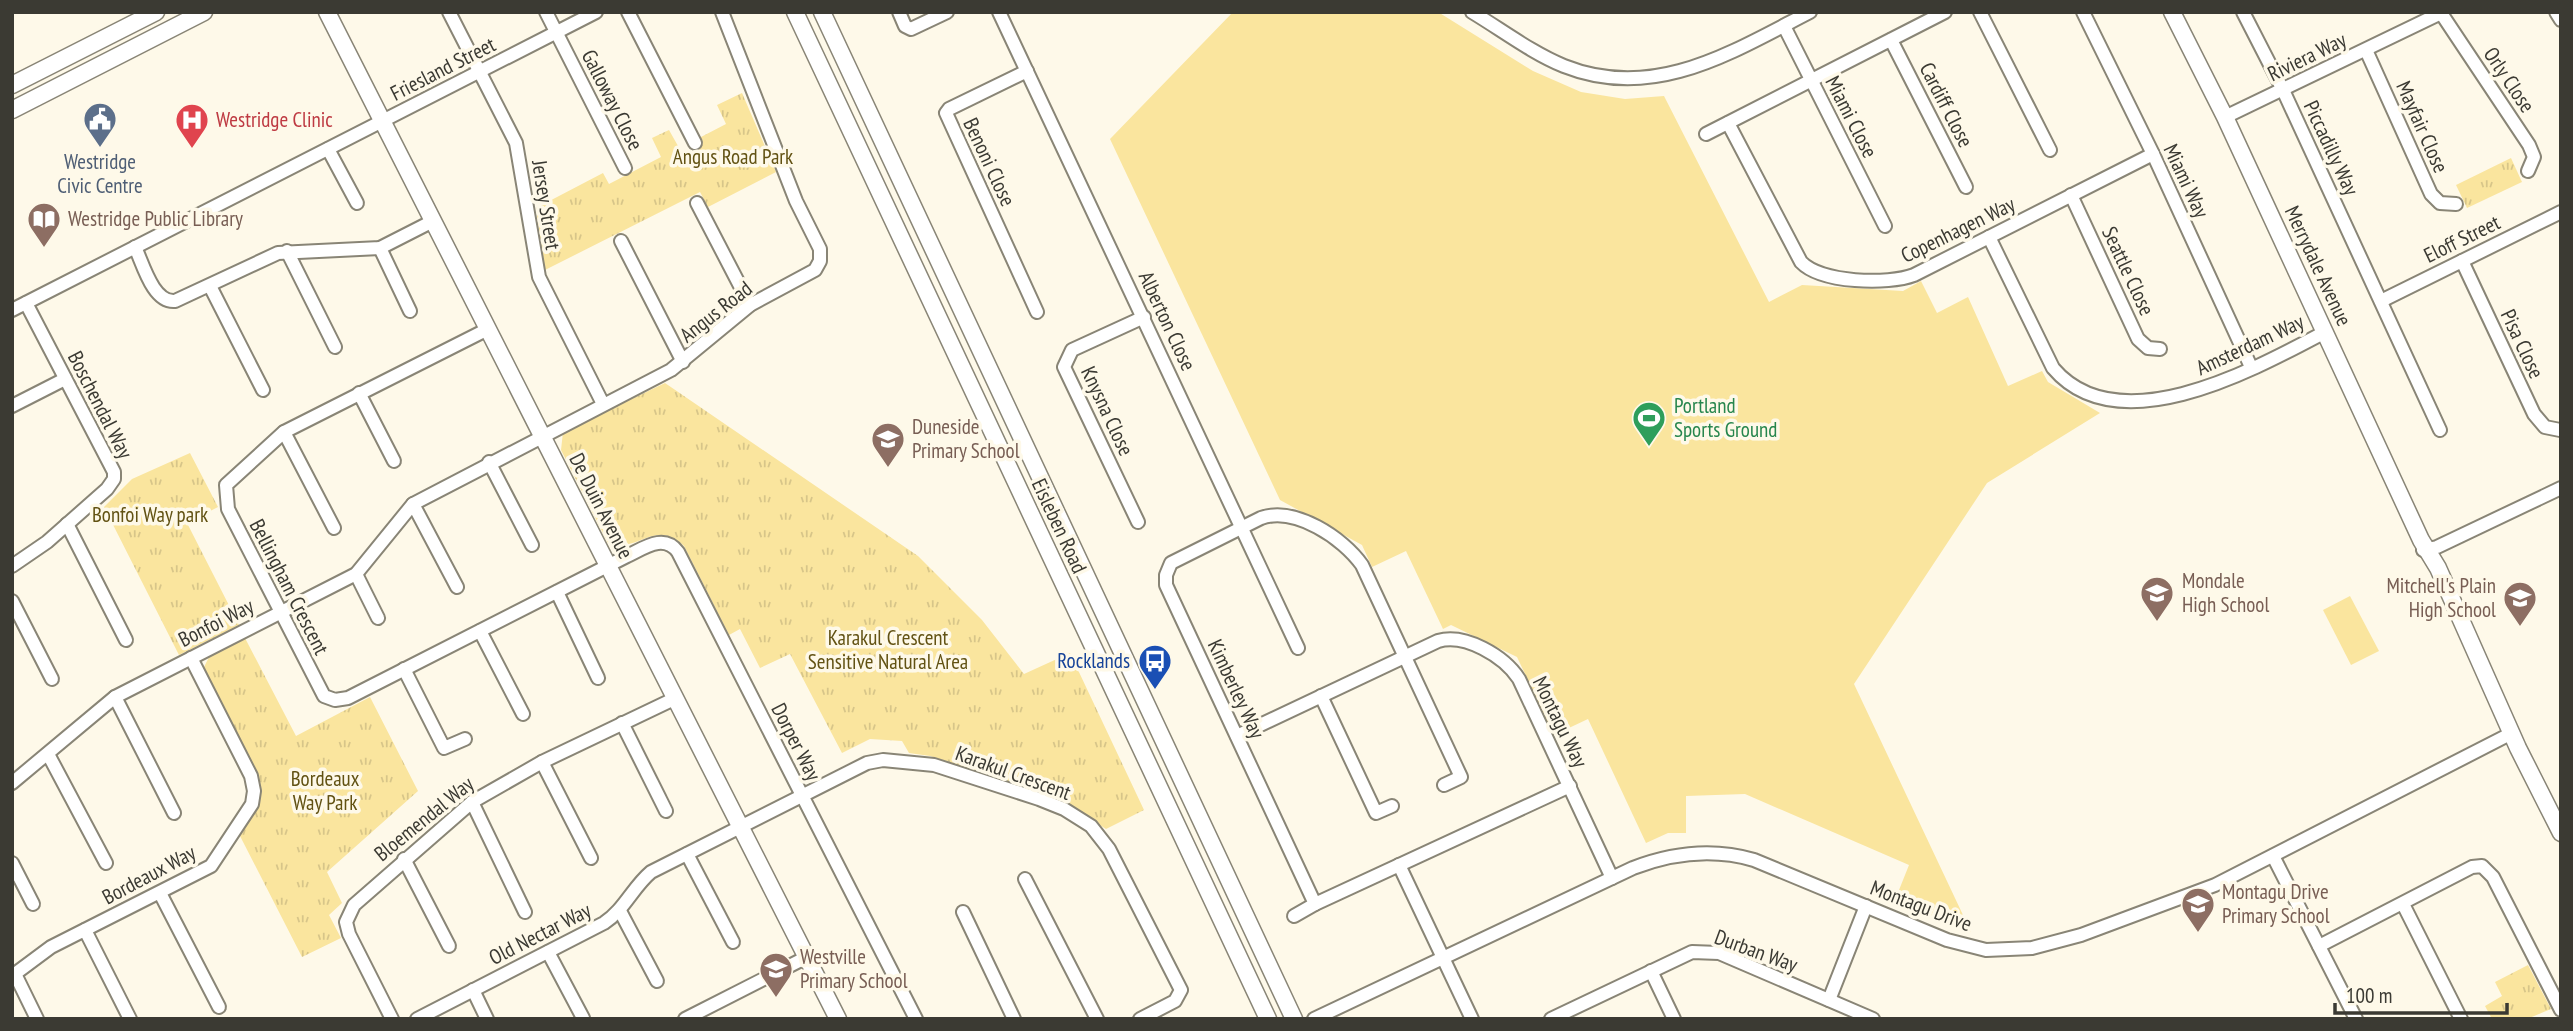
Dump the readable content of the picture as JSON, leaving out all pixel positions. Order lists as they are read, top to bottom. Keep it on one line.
{"streets":{"main road":["Merrydale Avenue","De Duin Avenue","Eisleben Road"],"street":["Riviera Way","Friesland Street","Orly Close","Galloway Close","Cardiff Close","Miami Close","Mayfair Close","Piccadilly Way","Benoni Close","Miami Way","Jersey Street","Copenhagen Way","Eloff Street","Seattle Close","Angus Road","Alberton Close","Pisa Close","Amsterdam Way","Boschendal Way","Knysna Close","Bellingham Crescent","Bonfoi Way","Kimberley Way","Montagu Way","Dorper Way","Karakul Crescent","Bloemendal Way","Bordeaux Way","Montagu Drive","Old Nectar Way","Durban Way"]},"crossings":[["Riviera Way","Orly Close"],["Riviera Way","Mayfair Close"],["Riviera Way","Piccadilly Way"],["Riviera Way","Merrydale Avenue"],["Friesland Street","Galloway Close"],["Friesland Street","Jersey Street"],["Friesland Street","Boschendal Way"],["Friesland Street","De Duin Avenue"],["Piccadilly Way","Eloff Street"],["Benoni Close","Alberton Close"],["Miami Way","Copenhagen Way"],["Miami Way","Amsterdam Way"],["Jersey Street","Angus Road"],["Copenhagen Way","Seattle Close"],["Copenhagen Way","Amsterdam Way"],["Eloff Street","Pisa Close"],["Merrydale Avenue","Amsterdam Way"],["Merrydale Avenue","Montagu Drive"],["Angus Road","De Duin Avenue"],["Angus Road","Bonfoi Way"],["Alberton Close","Knysna Close"],["Alberton Close","Kimberley Way"],["De Duin Avenue","Bellingham Crescent"],["De Duin Avenue","Bonfoi Way"],["De Duin Avenue","Dorper Way"],["De Duin Avenue","Karakul Crescent"],["De Duin Avenue","Bloemendal Way"],["De Duin Avenue","Old Nectar Way"],["Bellingham Crescent","Bonfoi Way"],["Bellingham Crescent","Dorper Way"],["Bonfoi Way","Bordeaux Way"],["Kimberley Way","Montagu Way"],["Montagu Way","Montagu Drive"],["Dorper Way","Karakul Crescent"],["Karakul Crescent","Old Nectar Way"]],"parks":["Angus Road Park","Bonfoi Way park","Karakul Crescent Sensitive Natural Area","Bordeaux Way Park"],"places":{"public building":["Westridge Civic Centre"],"hospital":["Westridge Clinic"],"library":["Westridge Public Library"],"sports":["Portland Sports Ground"],"school or university":["Duneside Primary School","Mondale High School","Mitchell's Plain High School","Montagu Drive Primary School","Westville Primary School"],"bus stop":["Rocklands"]},"scale_bar":"100 m"}
